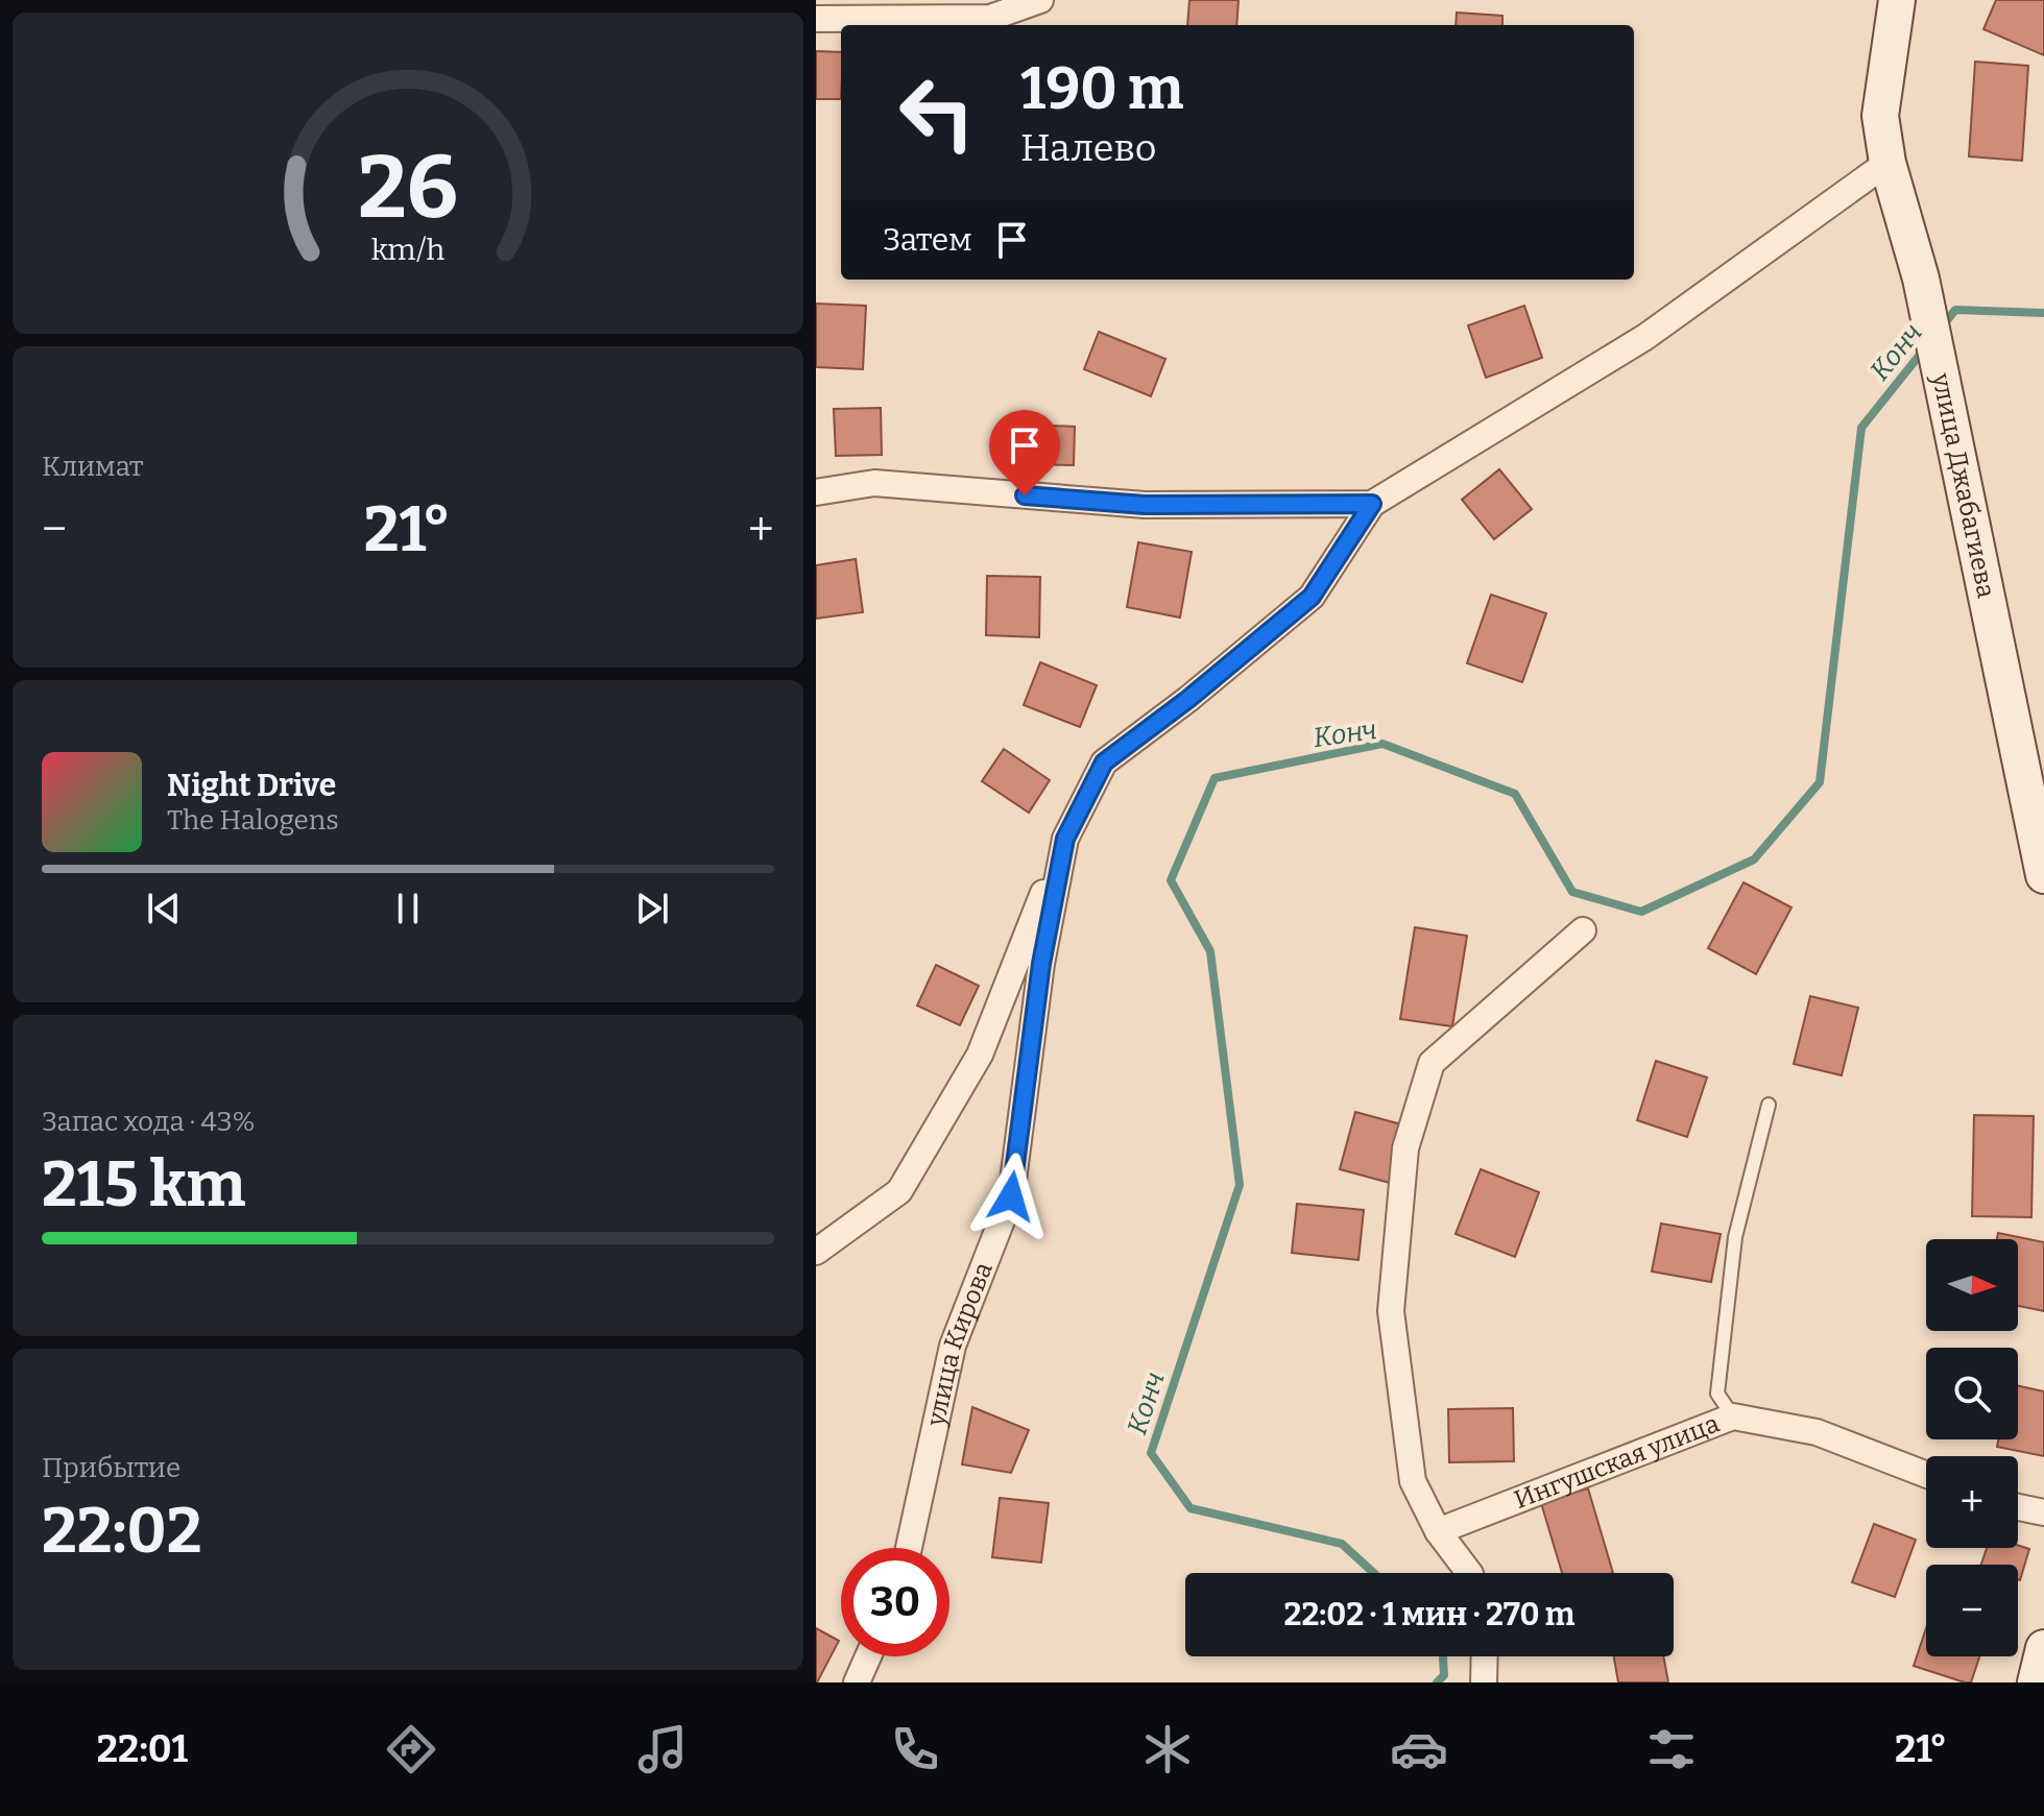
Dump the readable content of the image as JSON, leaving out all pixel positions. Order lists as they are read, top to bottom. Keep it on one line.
{"streets":{"main road":["улица Джабагиева"],"street":["улица Кирова","Ингушская улица"]},"water":["Конч"],"north":"right","page":{"turn":["190 m","Налево"],"then":"Затем","tile":["Климат",["Запас хода · 43%","215 km"],["Прибытие","22:02"]],"heat":["−","21°","+"],"song":["Night Drive","The Halogens"],"map_buttons":["+","−"],"limit":"30","trip":"22:02 · 1 мин · 270 m","tabs":["22:01","21°"],"gauge":["26","km/h"]}}
